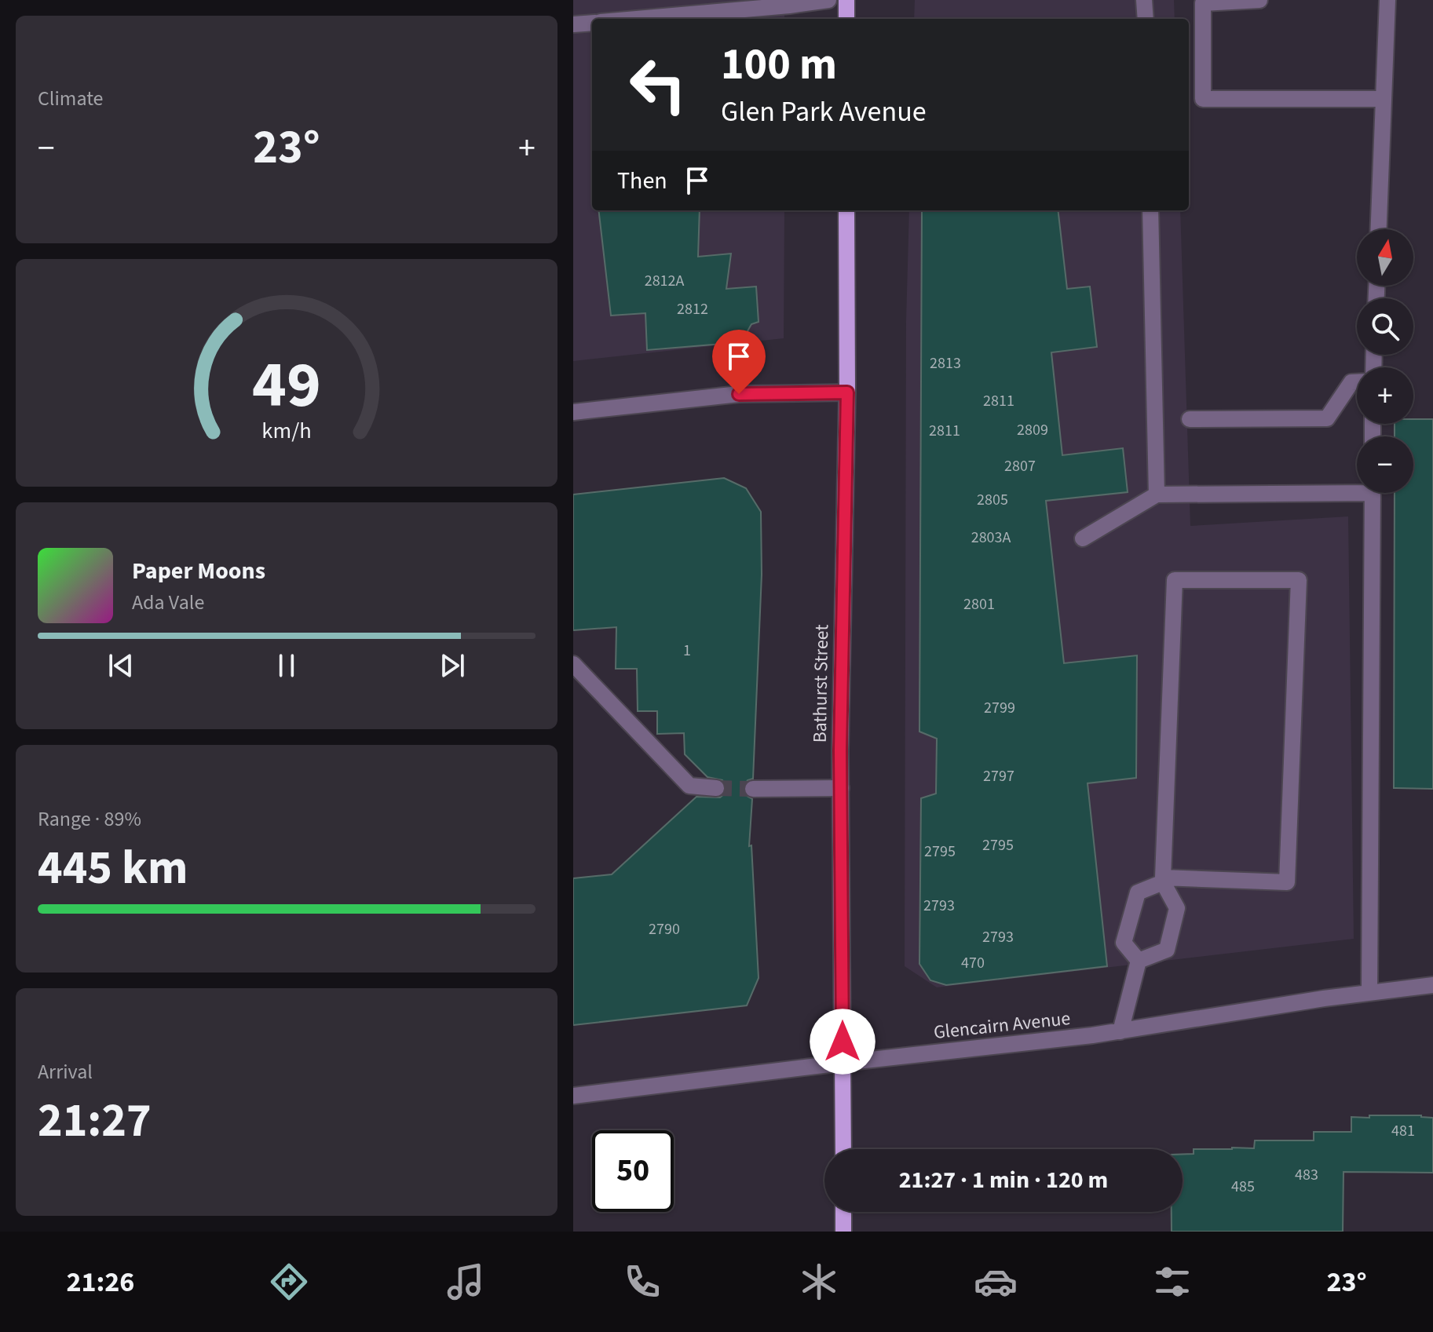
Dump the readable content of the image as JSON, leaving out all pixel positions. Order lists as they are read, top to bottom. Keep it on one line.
{"streets":{"main road":["Bathurst Street"],"street":["Glencairn Avenue"]},"crossings":[["Bathurst Street","Glencairn Avenue"]],"house_numbers":["2812A","2812","2813","2811","2809","2811","2807","2805","2803A","2801","1","2799","2797","2795","2795","2793","2790","2793","470","481","483","485"],"north":"top","page":{"tile":["Climate",["Range · 89%","445 km"],["Arrival","21:27"]],"turn":["100 m","Glen Park Avenue"],"heat":["−","23°","+"],"then":"Then","map_buttons":["+","−"],"song":["Paper Moons","Ada Vale"],"limit":"50","trip":"21:27 · 1 min · 120 m","tabs":["21:26","23°"],"gauge":["49","km/h"]}}
